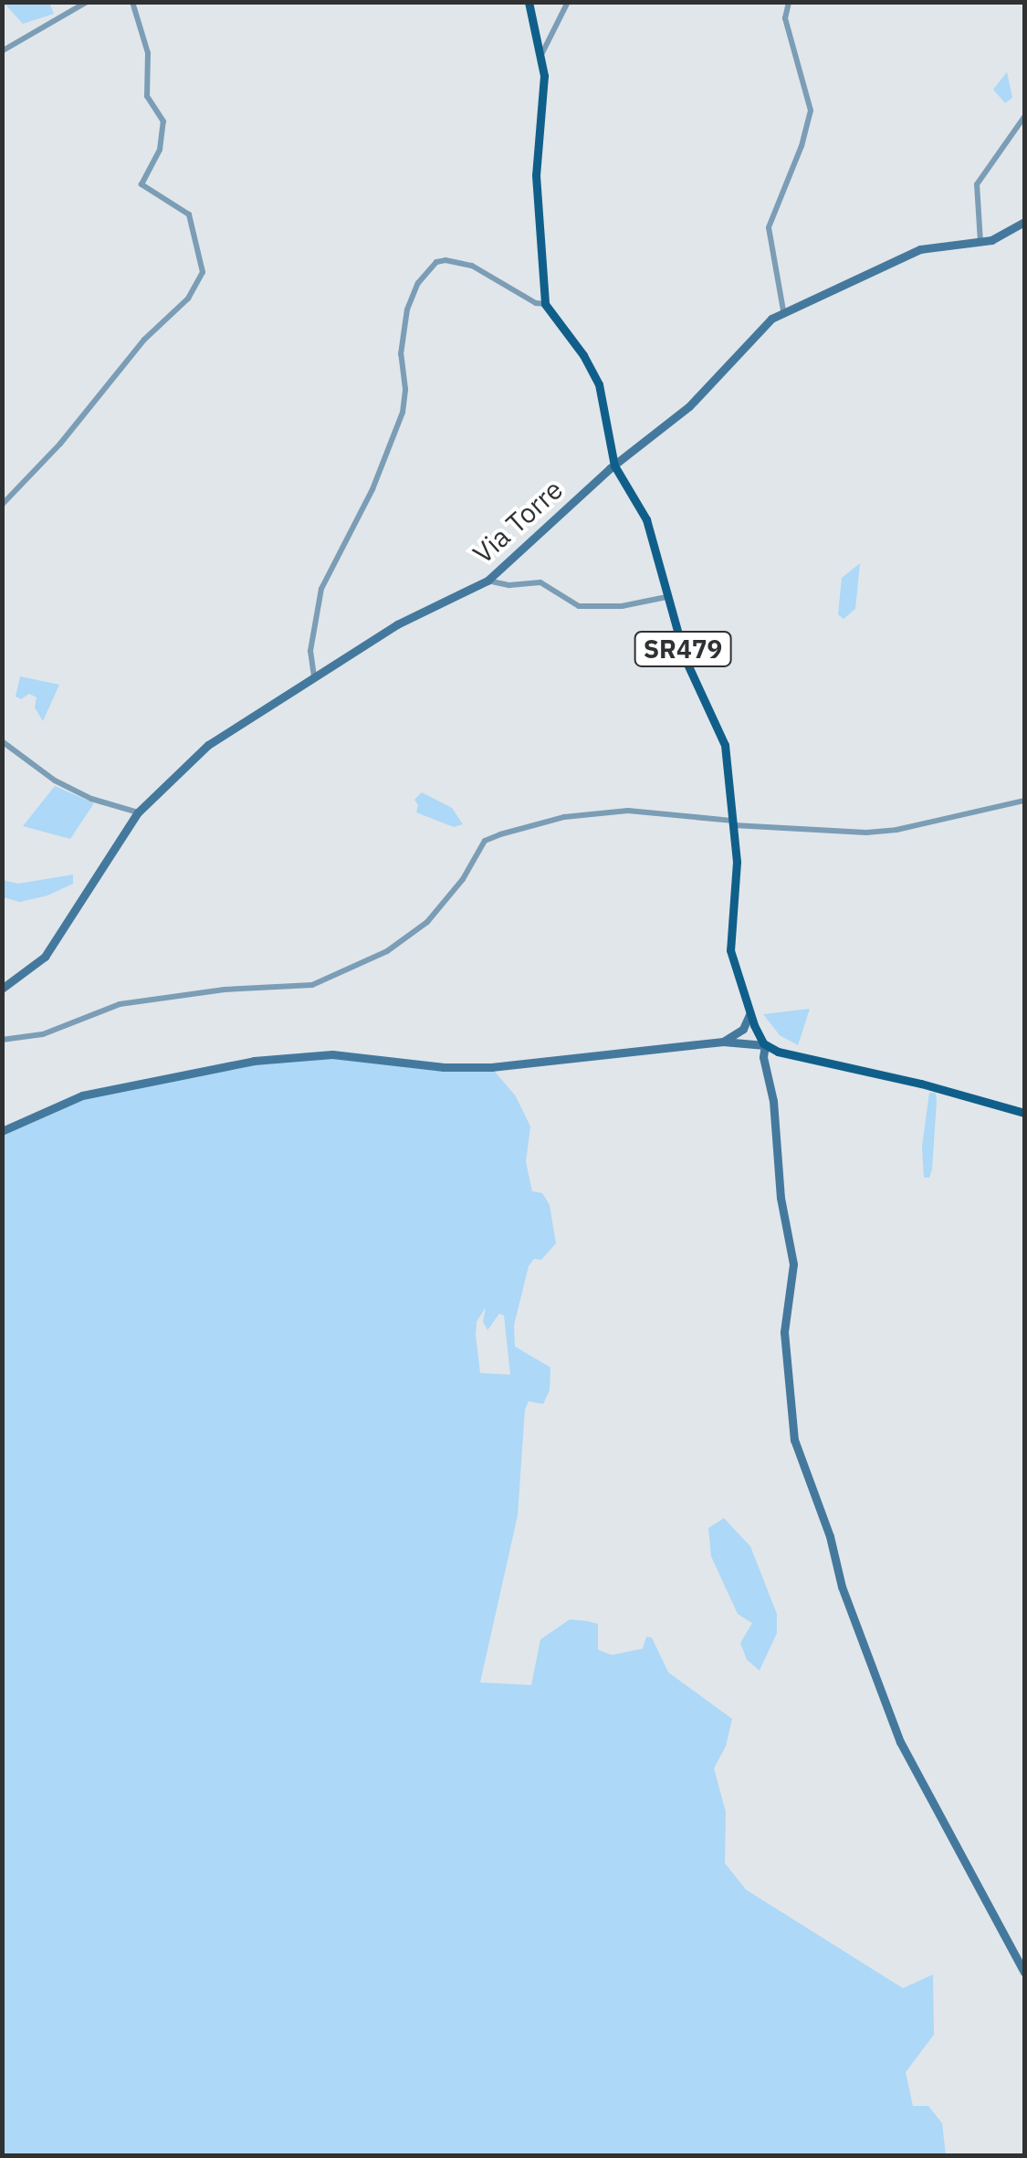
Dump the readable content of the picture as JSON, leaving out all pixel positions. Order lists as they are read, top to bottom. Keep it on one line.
{"streets":{"main road":["Via Torre","SR479"]},"crossings":[["Via Torre","SR479"]]}
